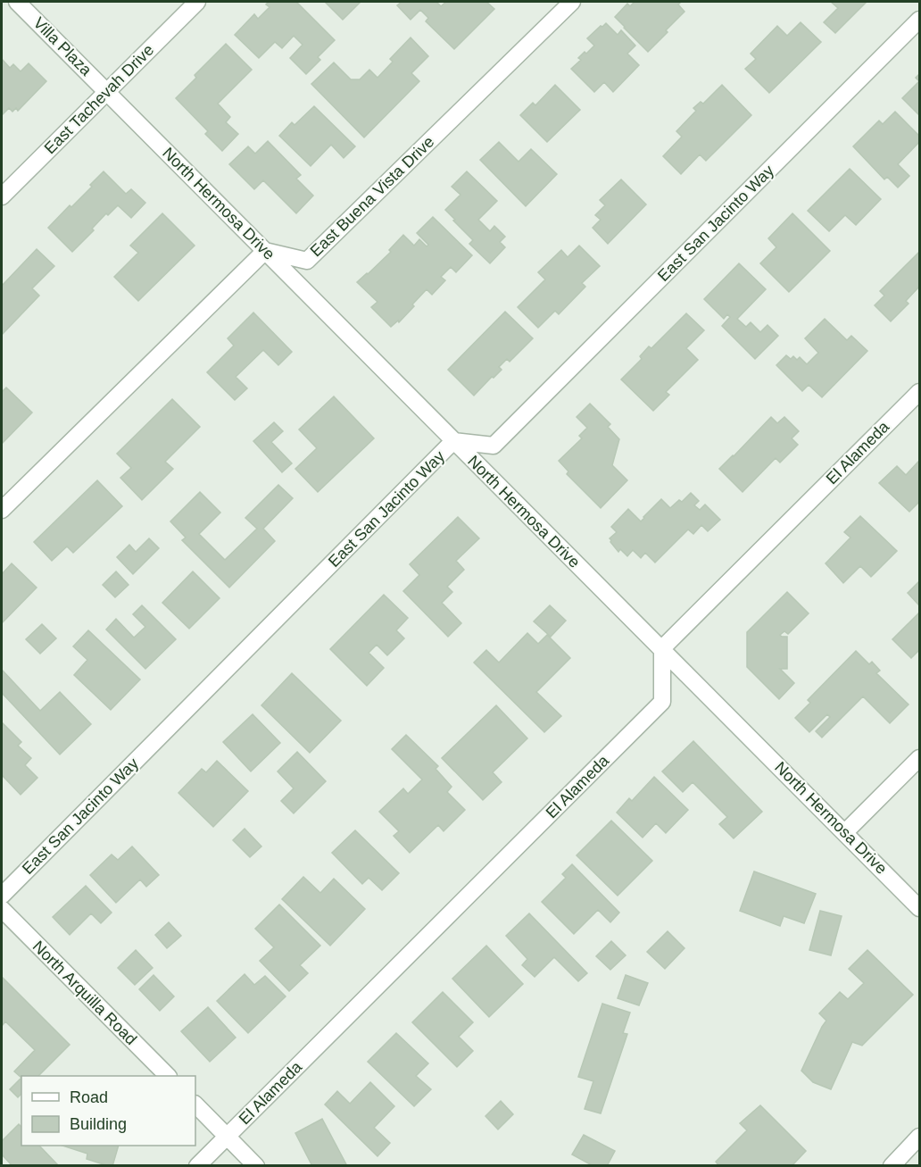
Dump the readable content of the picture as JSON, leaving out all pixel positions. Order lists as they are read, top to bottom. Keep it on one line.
{"streets":{"street":["Villa Plaza","East Tachevah Drive","East Buena Vista Drive","North Hermosa Drive","East San Jacinto Way","El Alameda","North Arquilla Road"]},"crossings":[["Villa Plaza","East Tachevah Drive"],["Villa Plaza","North Hermosa Drive"],["East Tachevah Drive","North Hermosa Drive"],["East Buena Vista Drive","North Hermosa Drive"],["North Hermosa Drive","East San Jacinto Way"],["North Hermosa Drive","El Alameda"]],"legend":["Road","Building"]}
